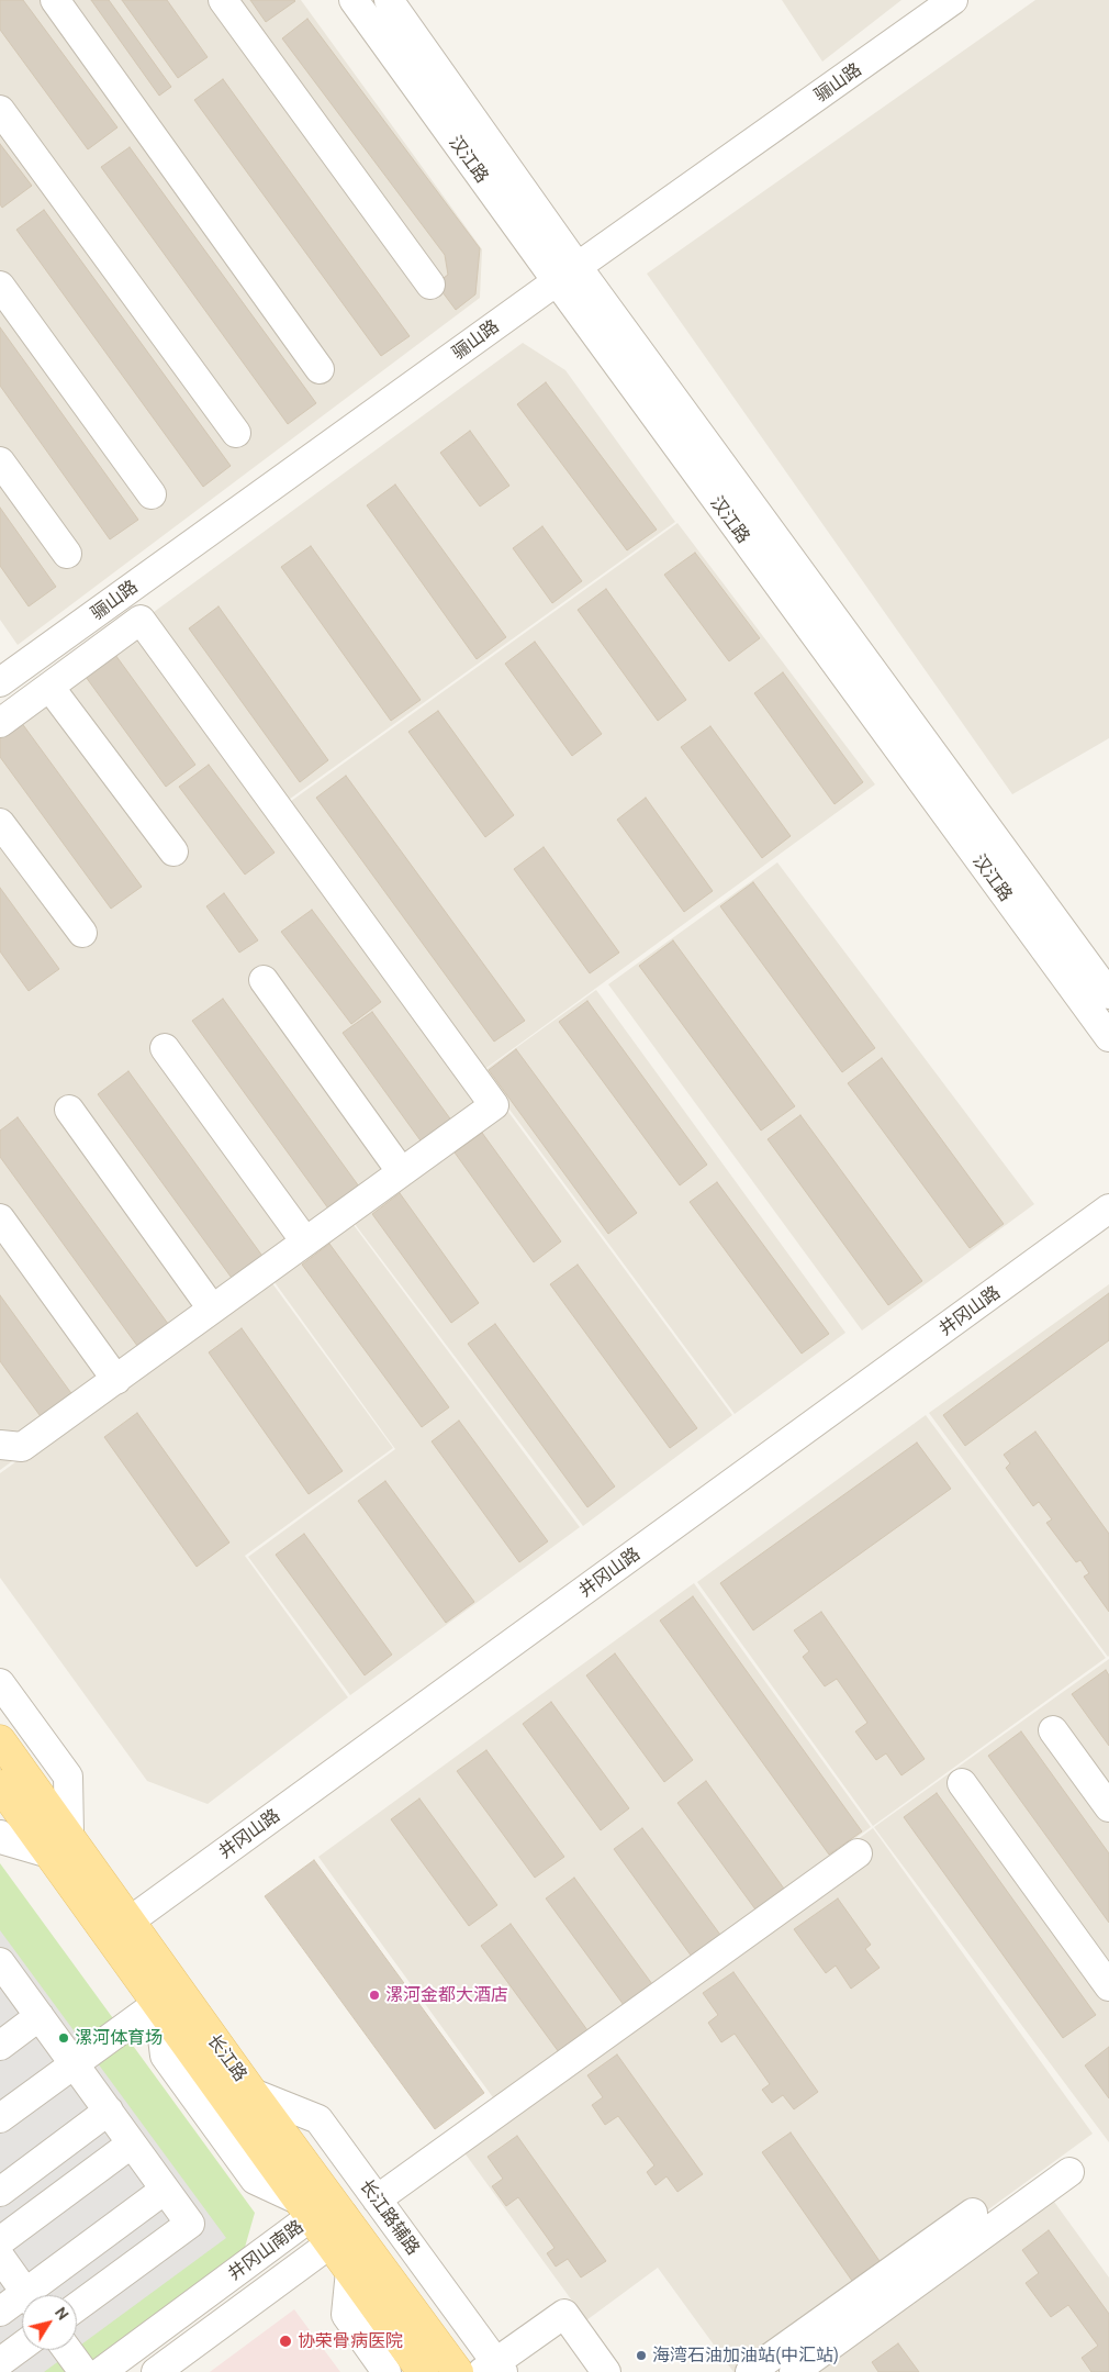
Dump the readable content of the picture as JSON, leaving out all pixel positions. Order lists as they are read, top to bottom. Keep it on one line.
{"streets":{"main road":["长江路"],"street":["骊山路","汉江路","井冈山路","长江路辅路","井冈山南路"]},"crossings":[["骊山路","汉江路"],["井冈山路","长江路"],["长江路","长江路辅路"],["长江路","井冈山南路"]],"places":["漯河金都大酒店","漯河体育场","协荣骨病医院","海湾石油加油站(中汇站)"],"north":"top right"}
